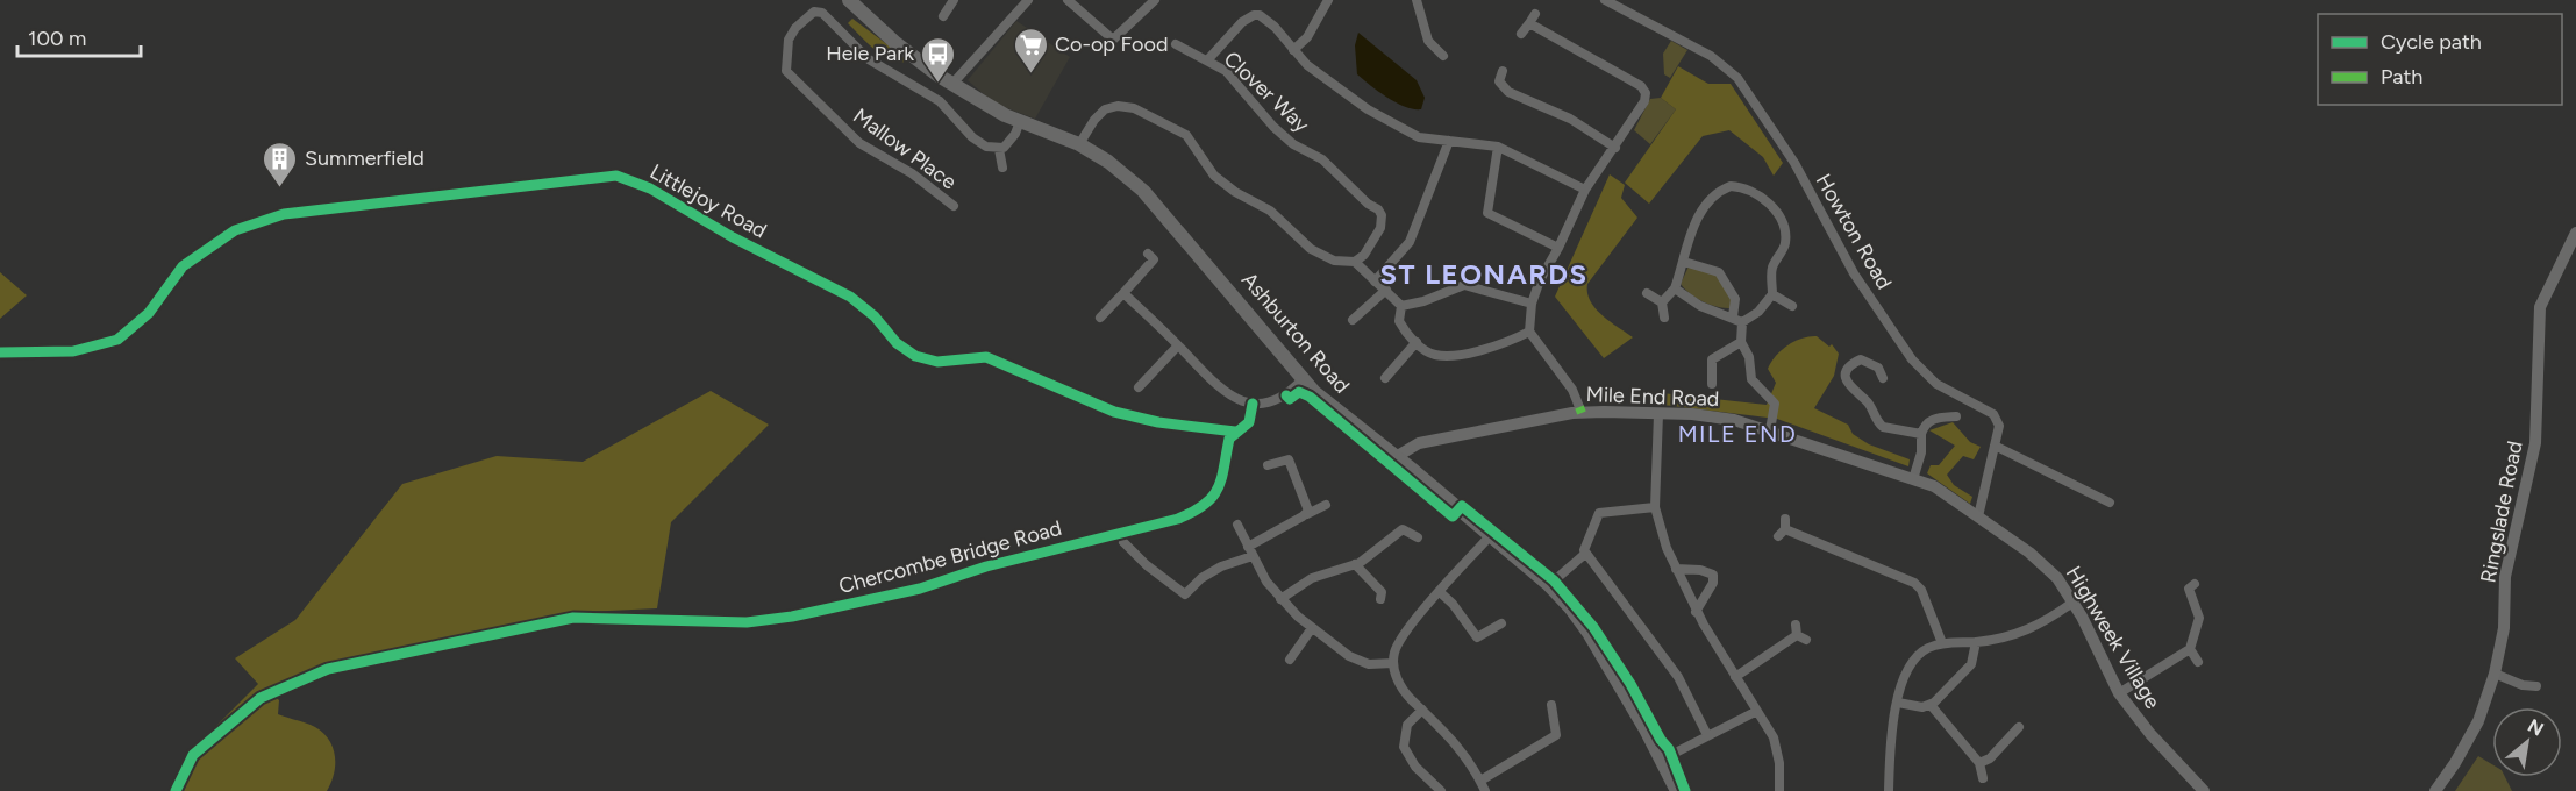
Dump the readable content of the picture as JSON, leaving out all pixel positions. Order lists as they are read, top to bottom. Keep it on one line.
{"streets":{"main road":["Ashburton Road"],"street":["Clover Way","Mallow Place","Littlejoy Road","Howton Road","Mile End Road","Ringslade Road","Chercombe Bridge Road","Highweek Village"]},"crossings":[["Littlejoy Road","Chercombe Bridge Road"],["Howton Road","Mile End Road"],["Howton Road","Highweek Village"],["Ashburton Road","Mile End Road"],["Mile End Road","Highweek Village"]],"districts":["ST LEONARDS","MILE END"],"places":{"supermarket":["Co-op Food"],"bus stop":["Hele Park"],"building":["Summerfield"]},"legend":["Cycle path","Path"],"scale_bar":"100 m","north":"top right"}
